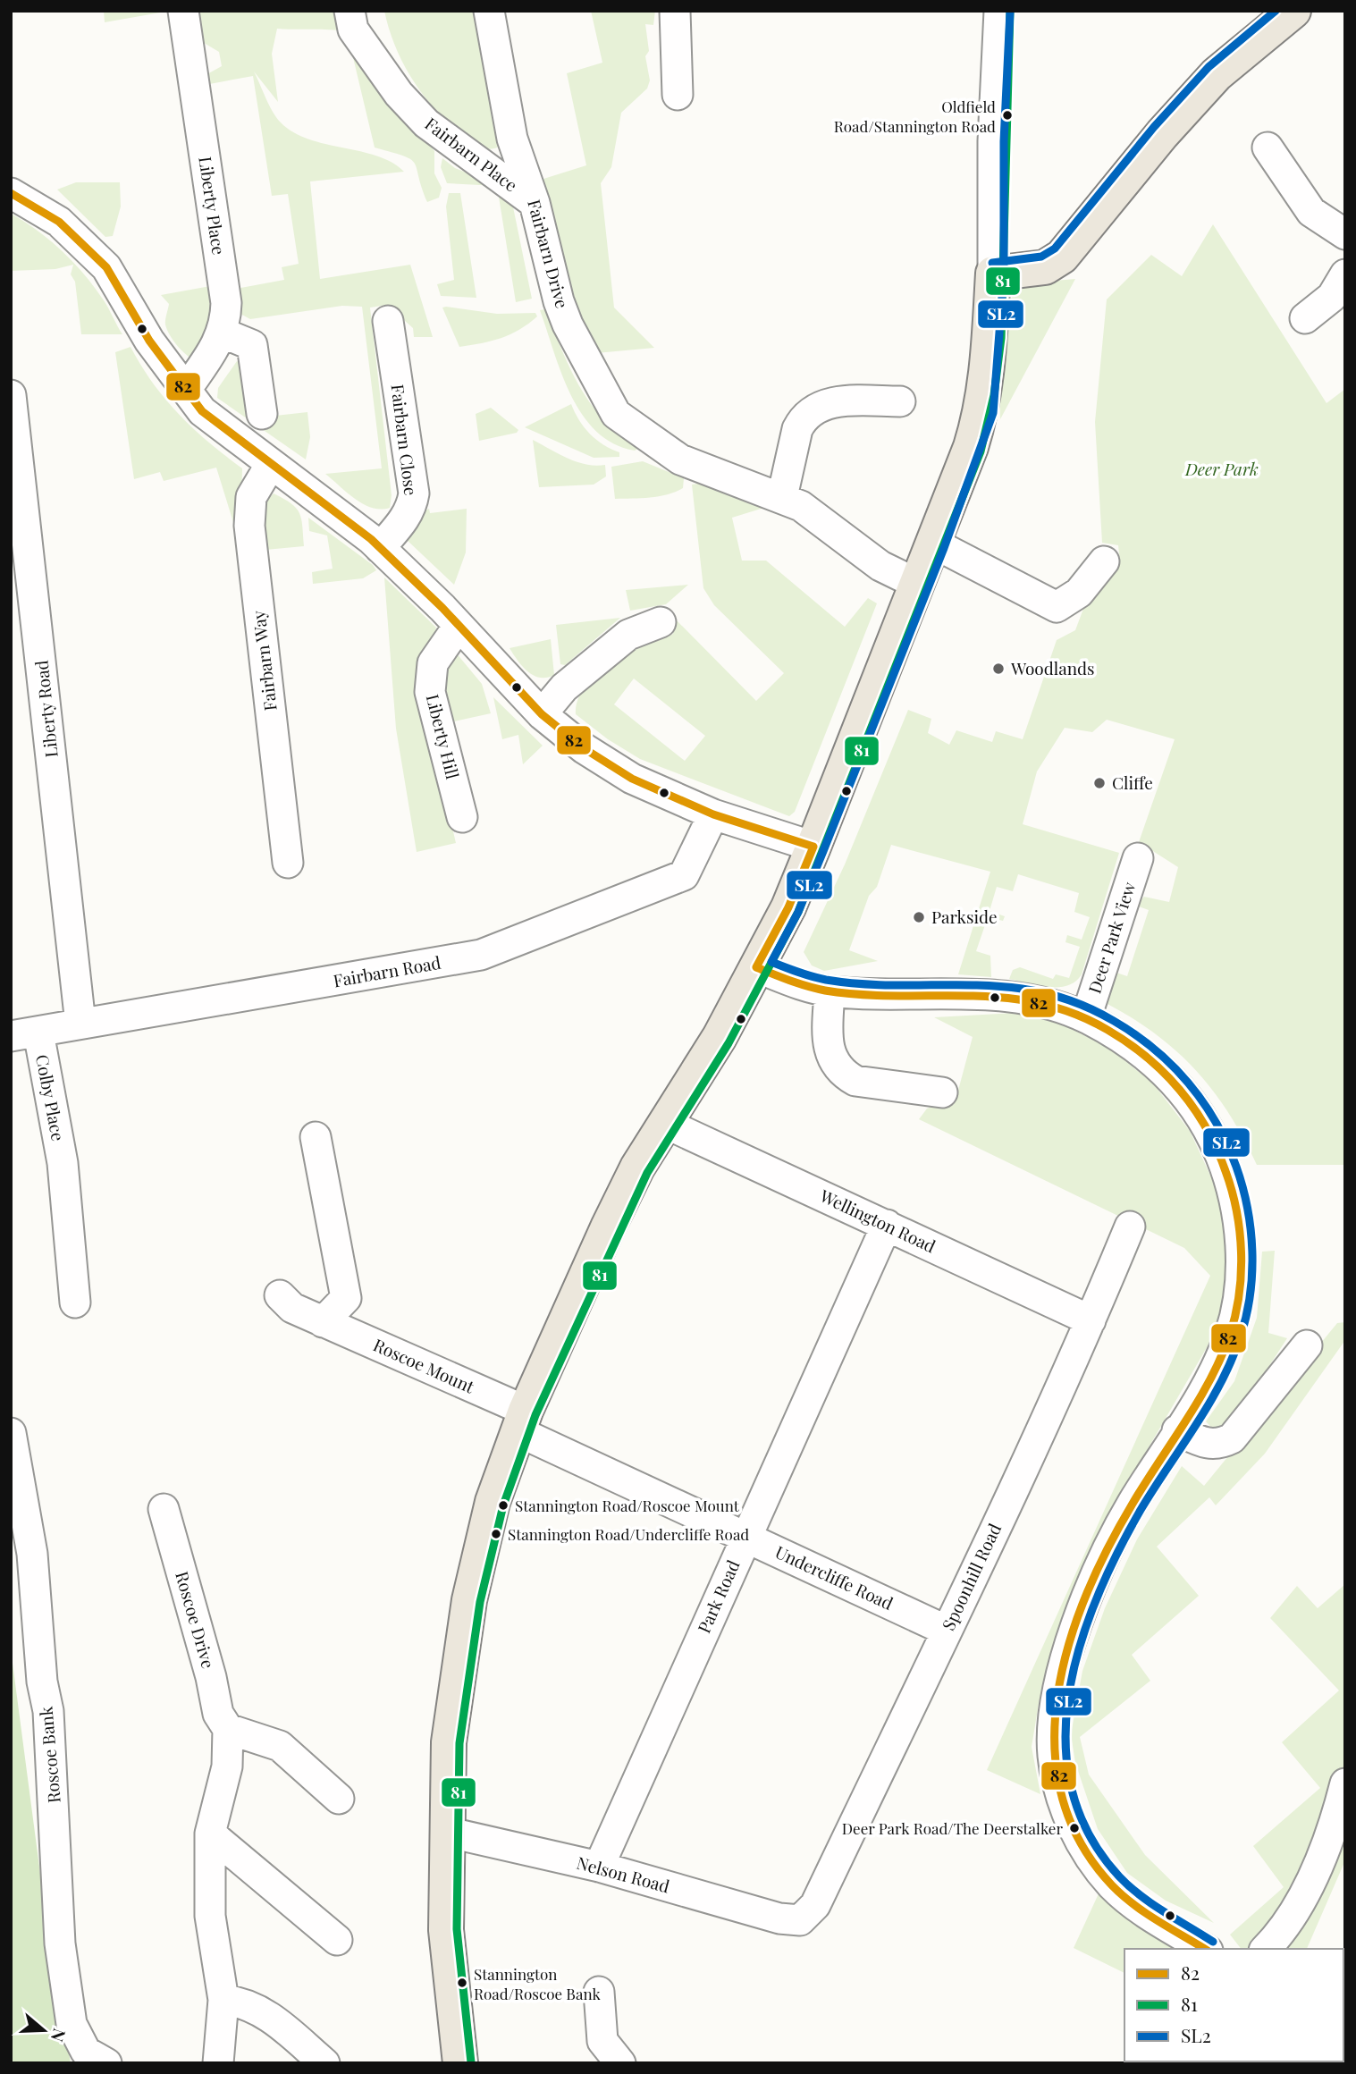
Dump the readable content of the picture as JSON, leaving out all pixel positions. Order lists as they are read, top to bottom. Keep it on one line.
{"streets":{"street":["Fairbarn Place","Liberty Place","Fairbarn Drive","Fairbarn Close","Fairbarn Way","Liberty Road","Liberty Hill","Deer Park View","Fairbarn Road","Colby Place","Wellington Road","Roscoe Mount","Spoonhill Road","Undercliffe Road","Park Road","Roscoe Drive","Roscoe Bank","Nelson Road"]},"crossings":[["Fairbarn Place","Fairbarn Drive"],["Liberty Road","Fairbarn Road"],["Fairbarn Road","Colby Place"],["Wellington Road","Spoonhill Road"],["Wellington Road","Park Road"],["Roscoe Mount","Undercliffe Road"],["Spoonhill Road","Undercliffe Road"],["Spoonhill Road","Nelson Road"],["Undercliffe Road","Park Road"],["Park Road","Nelson Road"]],"parks":["Deer Park"],"places":["Oldfield Road/Stannington Road","Woodlands","Cliffe","Parkside","Stannington Road/Roscoe Mount","Stannington Road/Undercliffe Road","Deer Park Road/The Deerstalker","Stannington Road/Roscoe Bank"],"lines":["transit line 81","transit line SL2","transit line 82"],"legend":["82","81","SL2"],"north":"right"}
